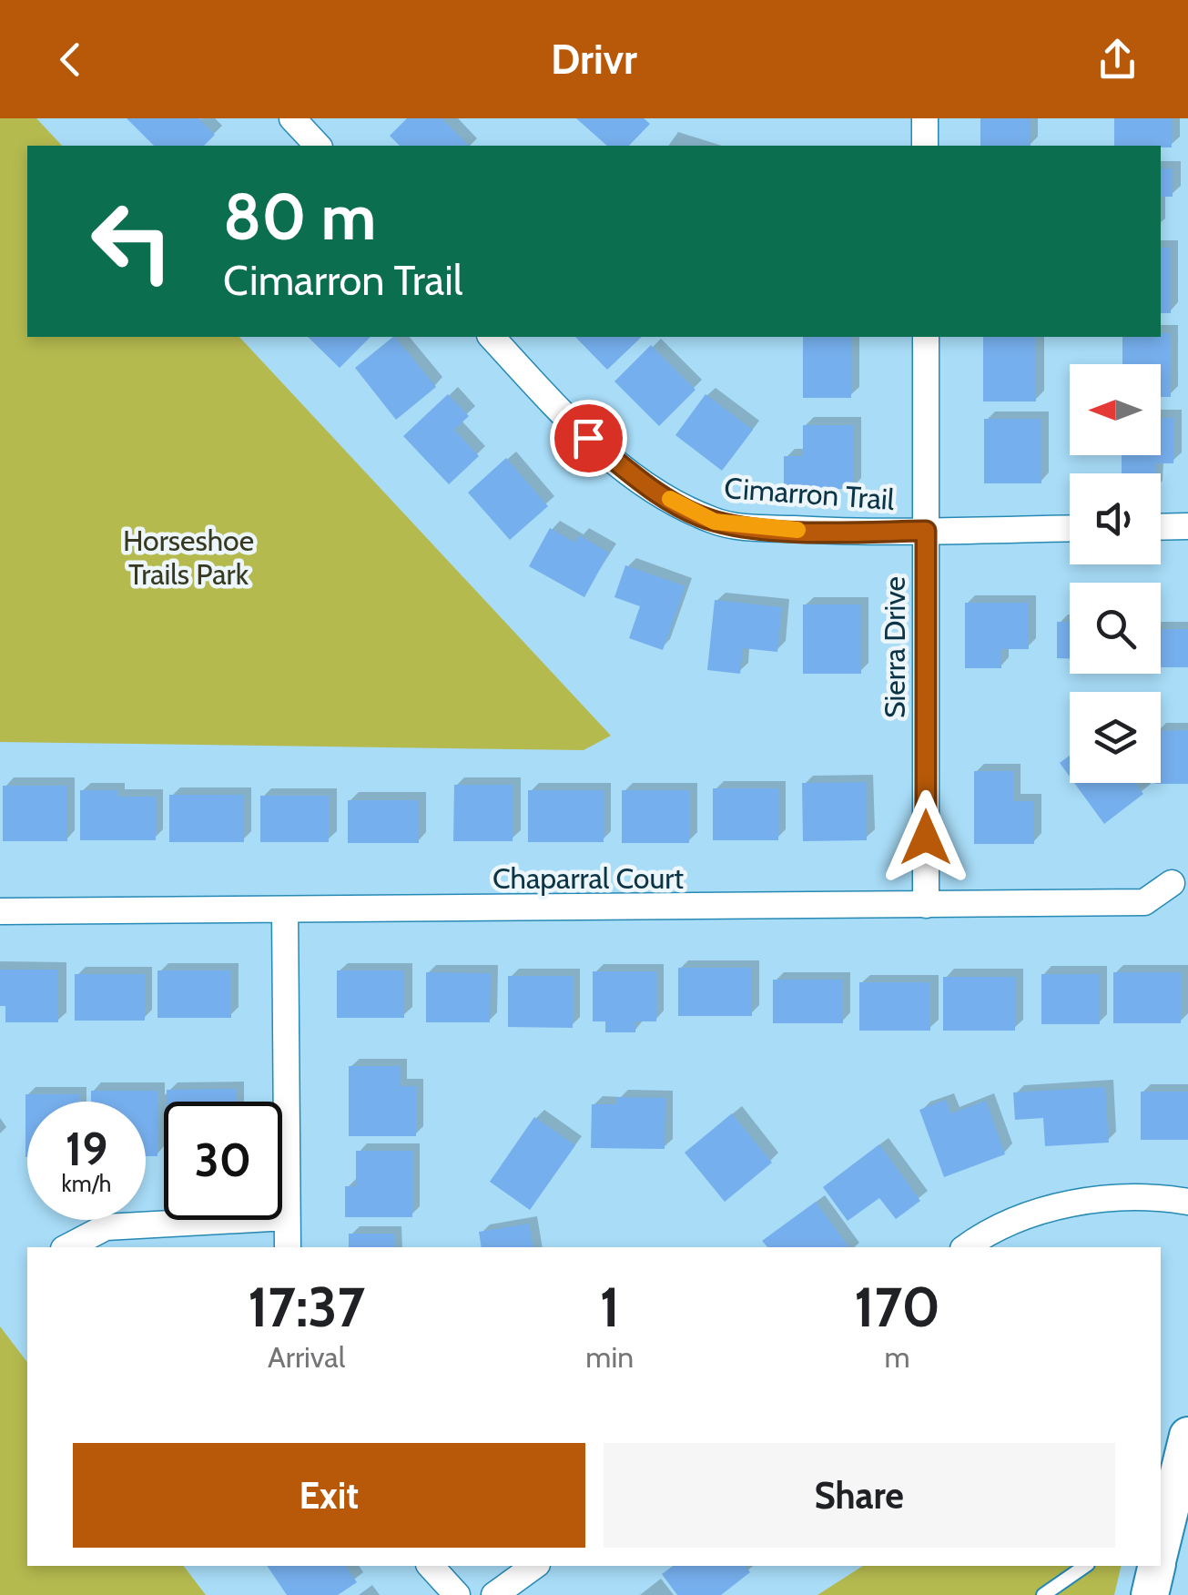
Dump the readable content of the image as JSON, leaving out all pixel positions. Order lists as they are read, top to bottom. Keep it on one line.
{"streets":{"street":["Cimarron Trail","Sierra Drive","Chaparral Court"]},"crossings":[["Cimarron Trail","Sierra Drive"],["Sierra Drive","Chaparral Court"]],"parks":["Horseshoe Trails Park"],"north":"left","page":{"header":"Drivr","turn":["80 m","Cimarron Trail"],"speed":"19 km/h","limit":"30","eta":["17:37","Arrival","1","min","170","m"],"buttons":["Exit","Share"]}}
